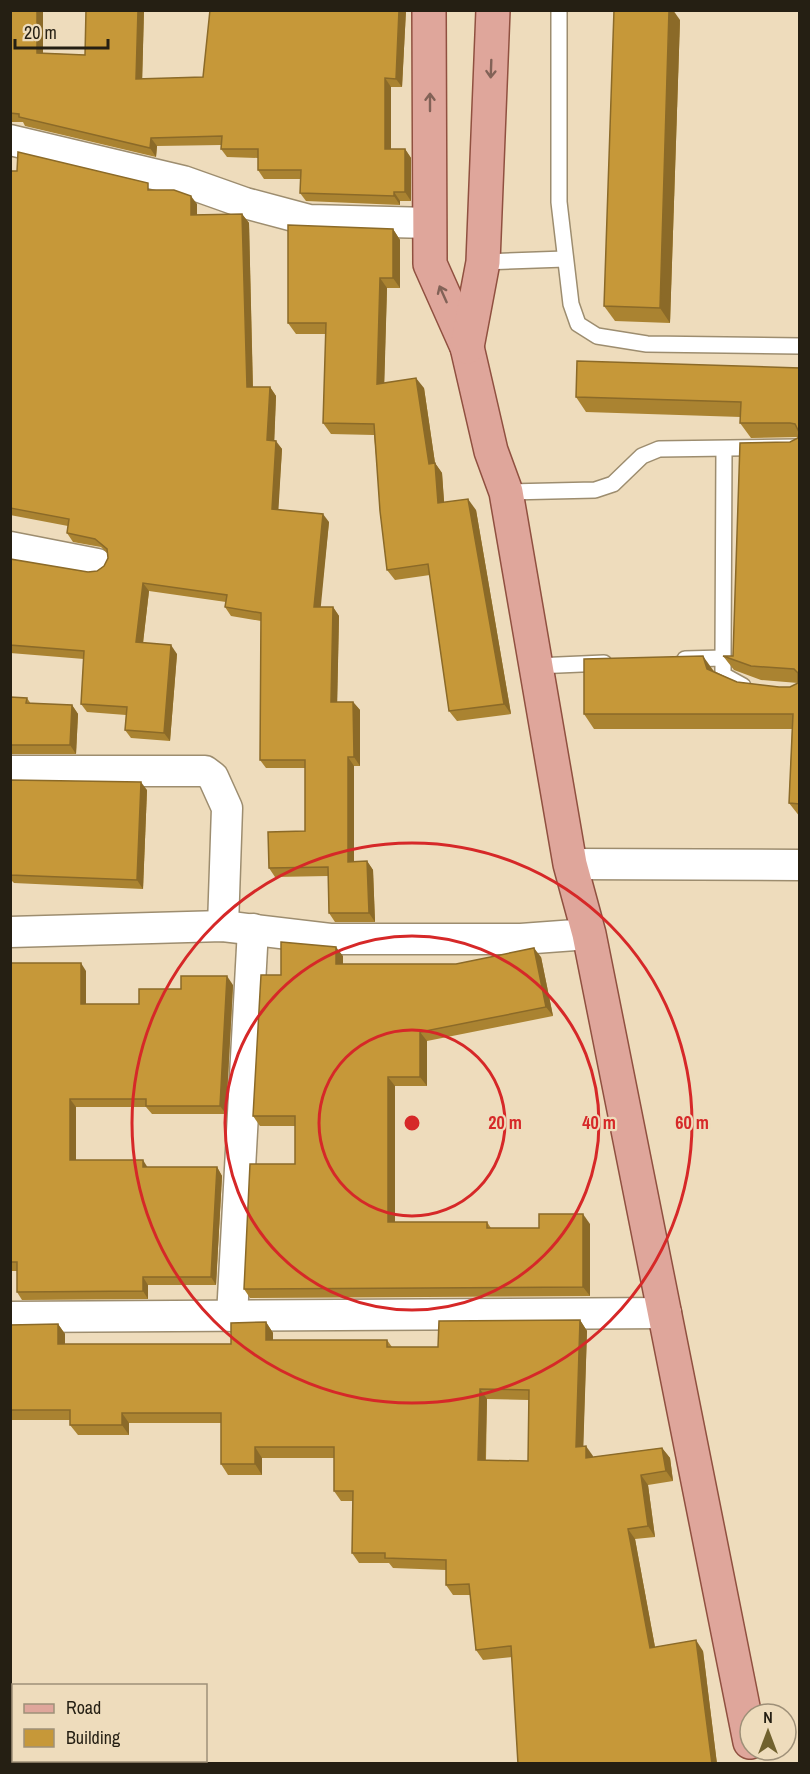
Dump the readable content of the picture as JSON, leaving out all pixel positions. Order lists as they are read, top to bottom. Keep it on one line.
{"legend":["Road","Building"],"scale_bar":"20 m","north":"top","rings":["20 m","40 m","60 m"]}
